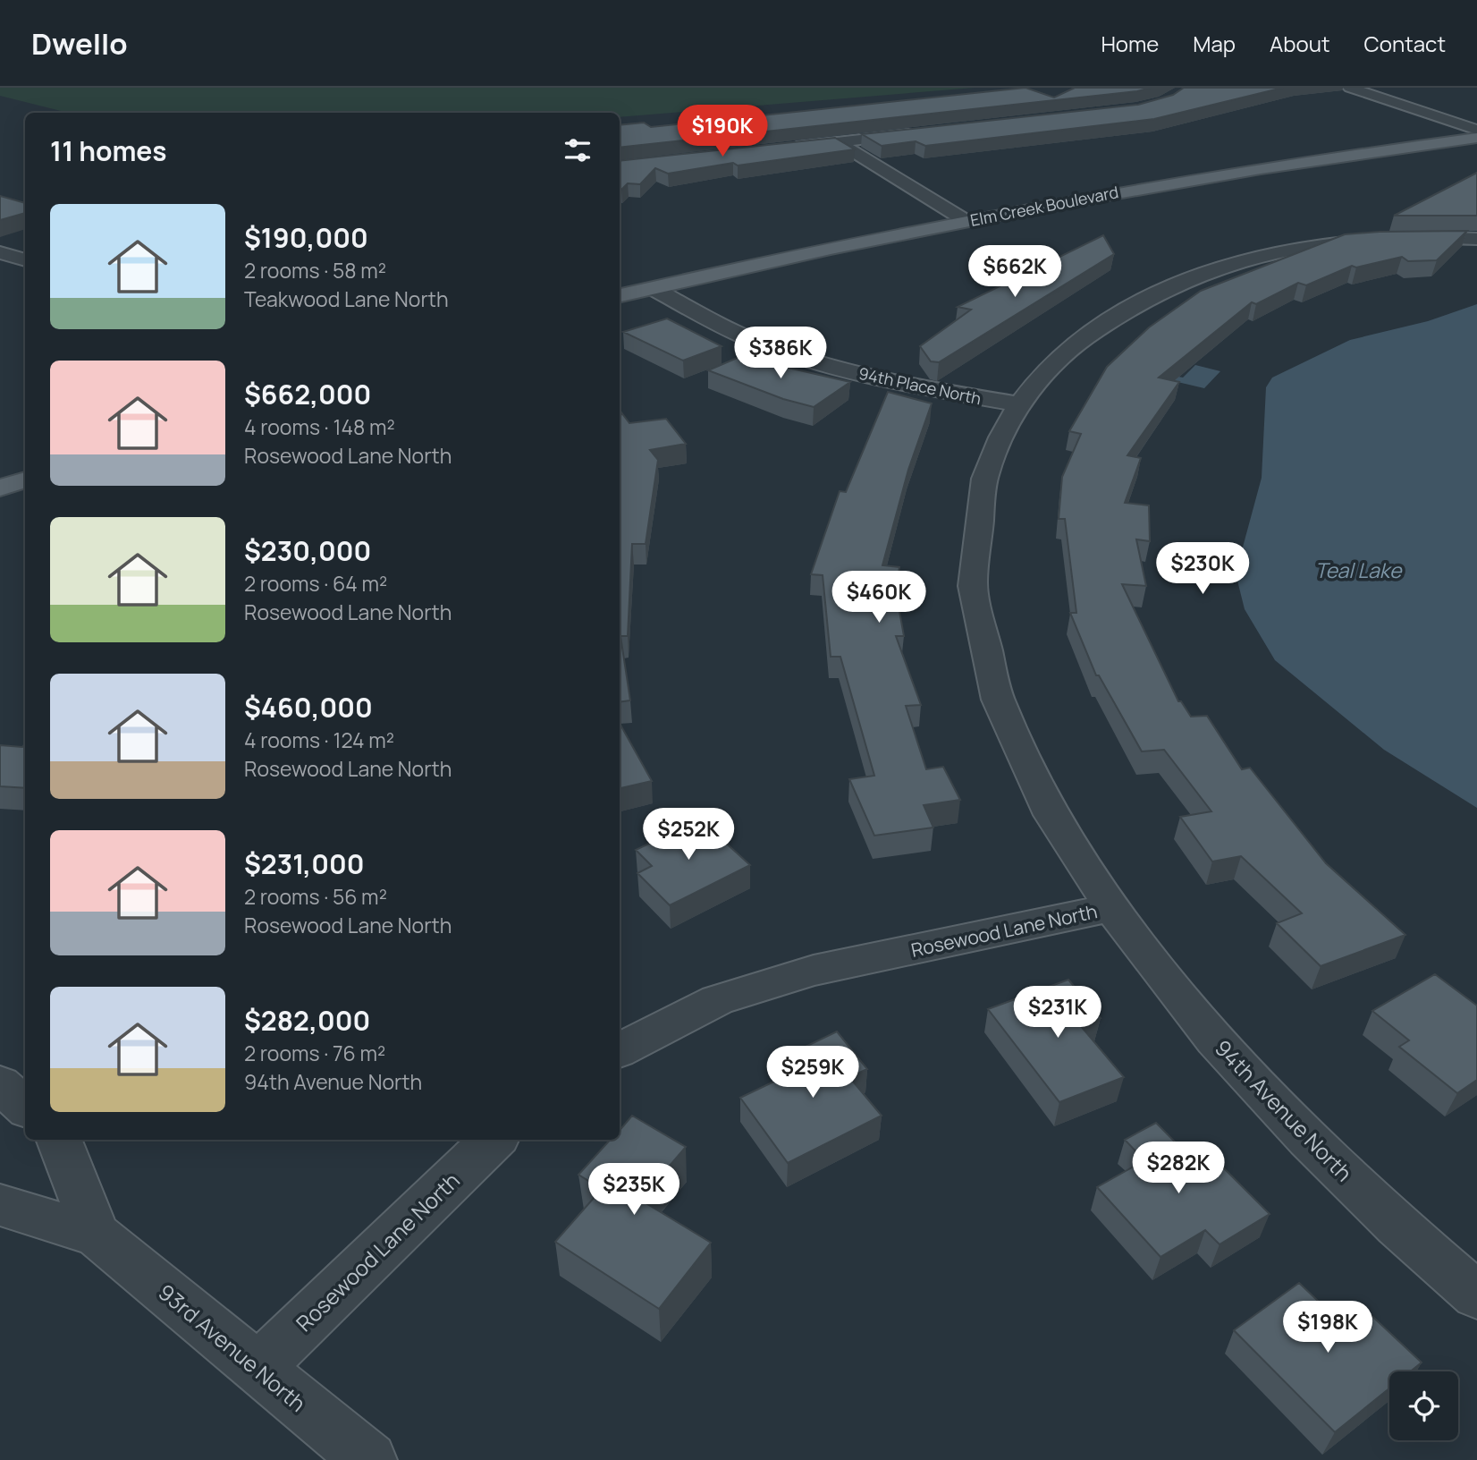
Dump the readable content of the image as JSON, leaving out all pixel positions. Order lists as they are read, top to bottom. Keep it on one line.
{"streets":{"main road":["Elm Creek Boulevard"],"street":["94th Place North","Rosewood Lane North","94th Avenue North","93rd Avenue North"]},"crossings":[["Elm Creek Boulevard","94th Place North"],["94th Place North","Rosewood Lane North"],["Rosewood Lane North","94th Avenue North"],["Rosewood Lane North","93rd Avenue North"]],"water":["Teal Lake"],"page":{"header":"Dwello","nav":["Home","Map","About","Contact"],"price":["$190K","$662K","$386K","$230K","$460K","$252K","$231K","$259K","$282K","$235K","$198K"],"heading":"11 homes","list":[{"name":"$190,000","note":"2 rooms · 58 m² · Teakwood Lane North"},{"name":"$662,000","note":"4 rooms · 148 m² · Rosewood Lane North"},{"name":"$230,000","note":"2 rooms · 64 m² · Rosewood Lane North"},{"name":"$460,000","note":"4 rooms · 124 m² · Rosewood Lane North"},{"name":"$231,000","note":"2 rooms · 56 m² · Rosewood Lane North"},{"name":"$282,000","note":"2 rooms · 76 m² · 94th Avenue North"}]}}
